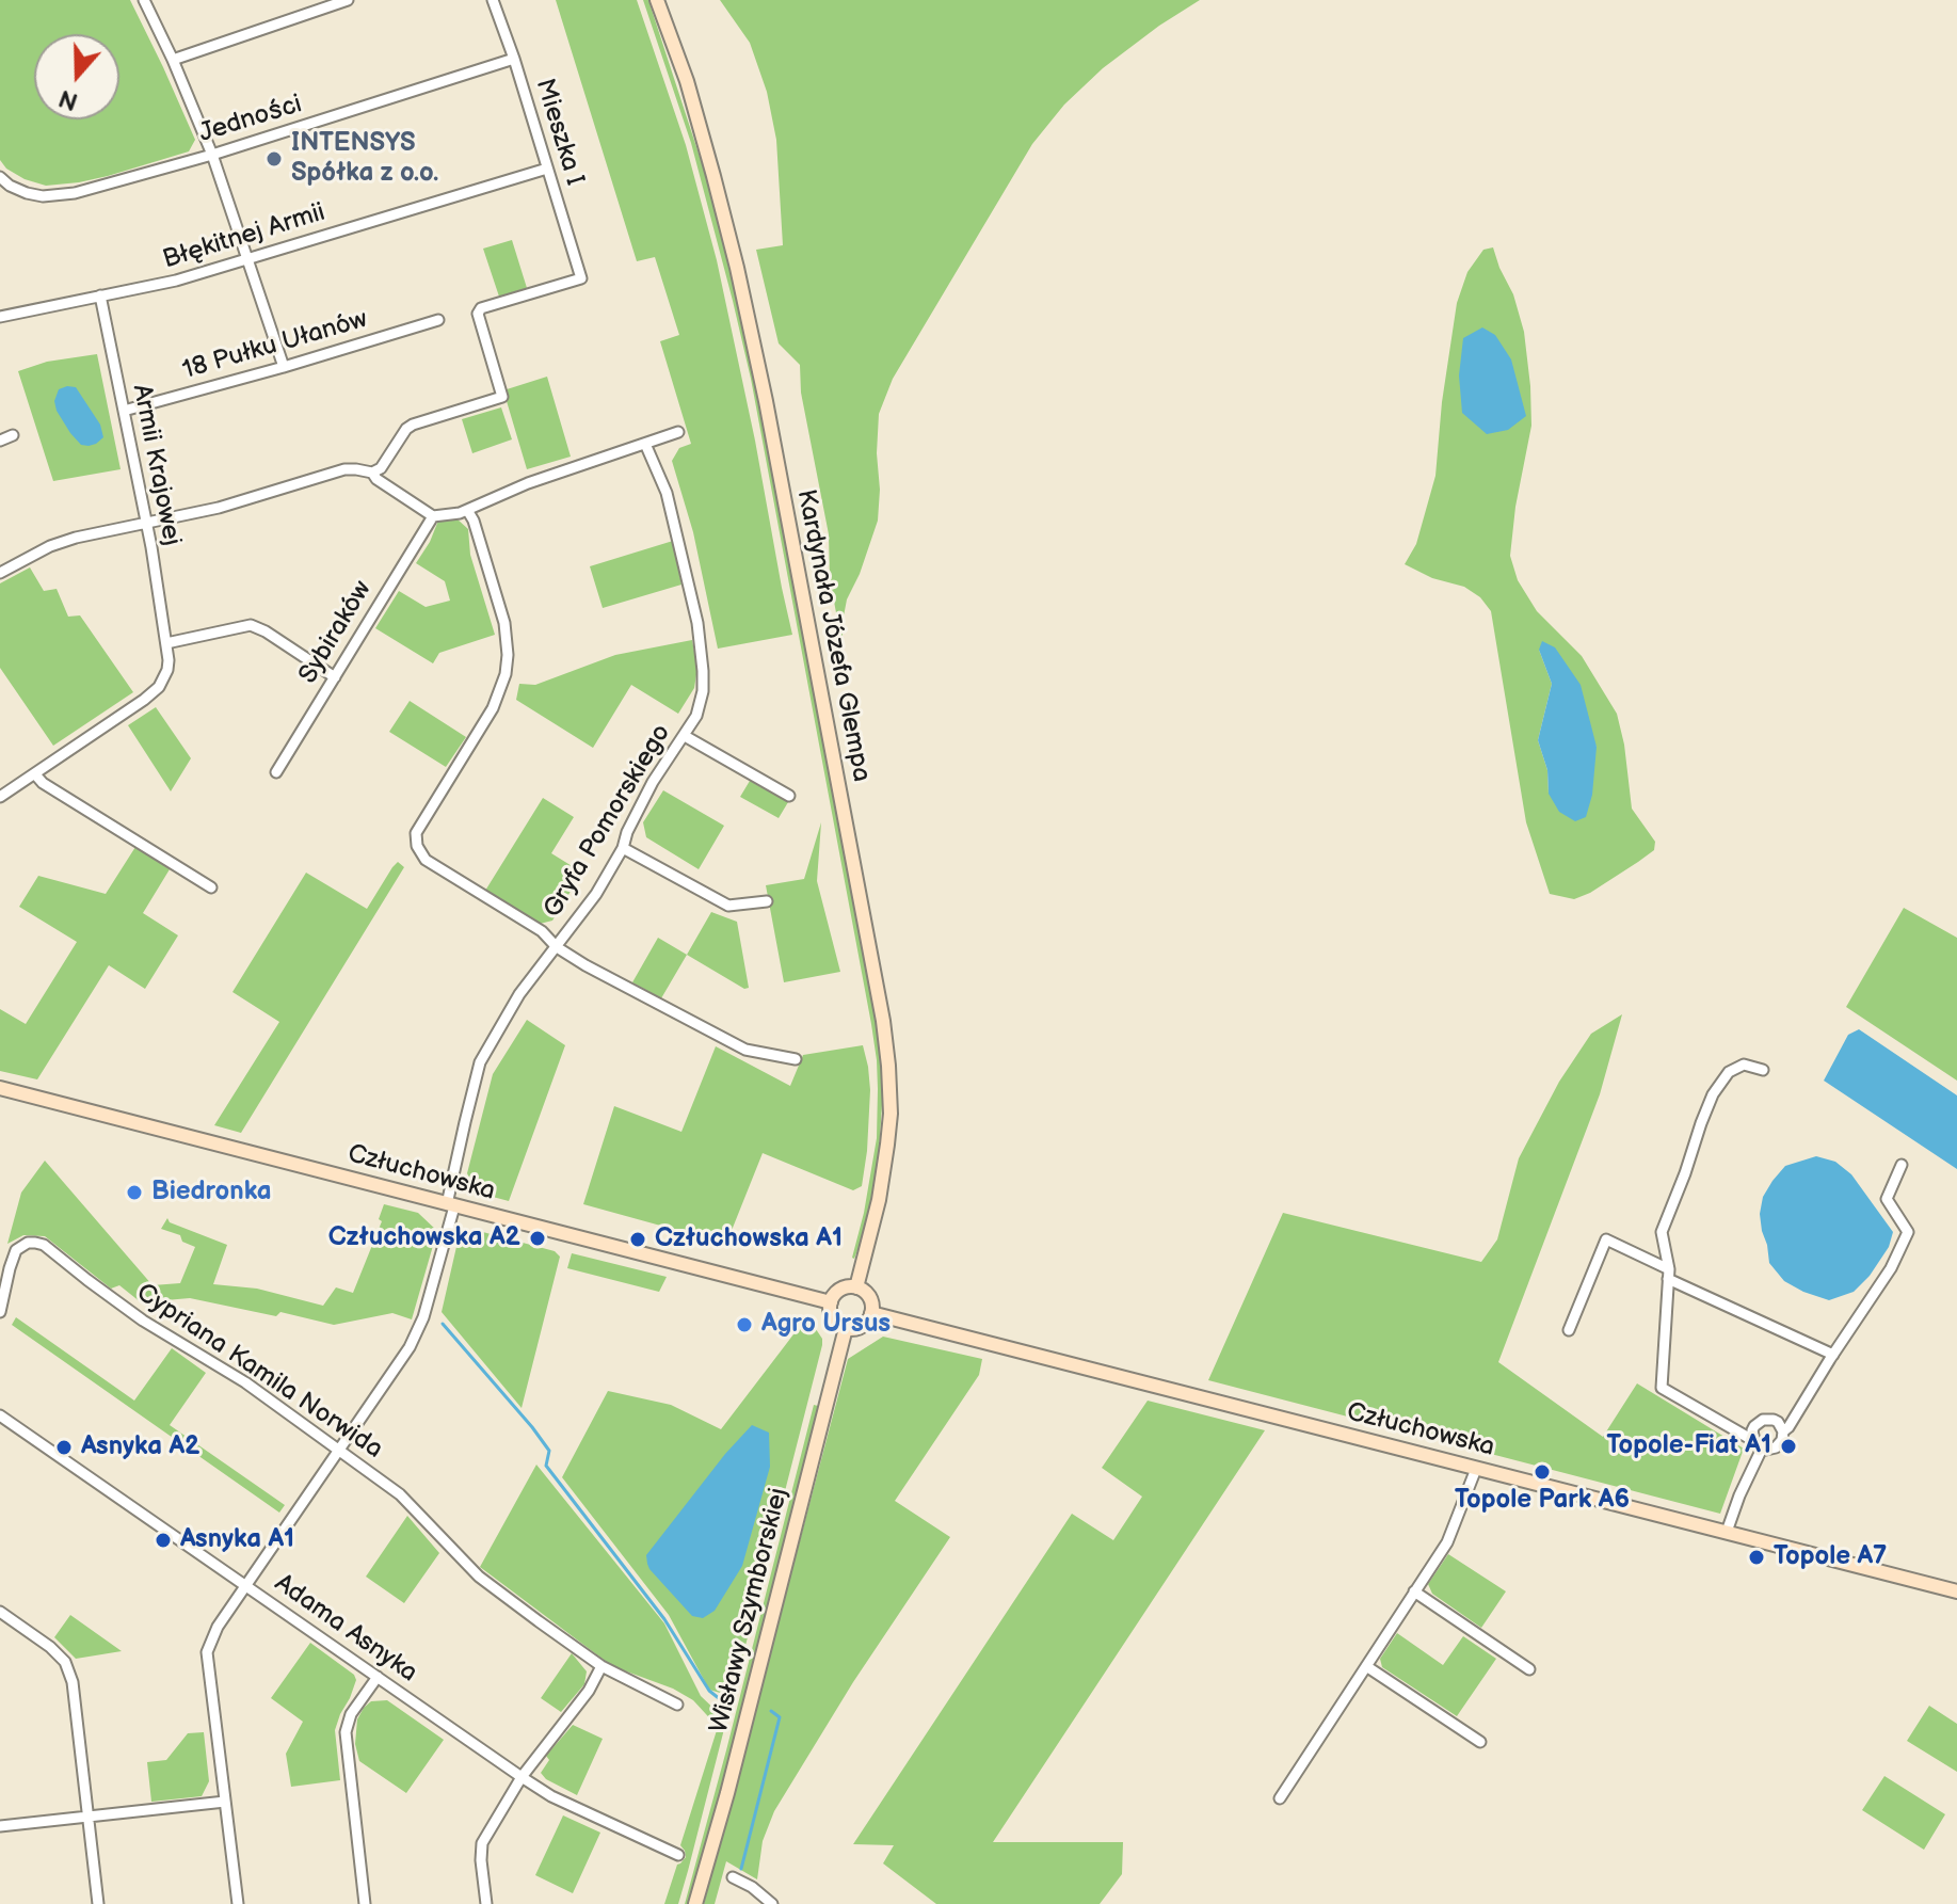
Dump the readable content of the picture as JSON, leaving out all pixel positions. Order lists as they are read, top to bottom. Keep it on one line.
{"streets":{"main road":["Kardynała Józefa Glempa","Człuchowska","Wisławy Szymborskiej"],"street":["Jedności","Mieszka I","Błękitnej Armii","18 Pułku Ułanów","Armii Krajowej","Sybiraków","Gryfa Pomorskiego","Cypriana Kamila Norwida","Adama Asnyka"]},"crossings":[["Jedności","Mieszka I"],["Mieszka I","Błękitnej Armii"],["Błękitnej Armii","Armii Krajowej"],["18 Pułku Ułanów","Armii Krajowej"],["Kardynała Józefa Glempa","Człuchowska"],["Kardynała Józefa Glempa","Wisławy Szymborskiej"],["Gryfa Pomorskiego","Człuchowska"],["Gryfa Pomorskiego","Cypriana Kamila Norwida"],["Gryfa Pomorskiego","Adama Asnyka"],["Człuchowska","Wisławy Szymborskiej"]],"places":["INTENSYS Spółka z o.o.","Biedronka","Człuchowska A2","Człuchowska A1","Agro Ursus","Topole-Fiat A1","Asnyka A2","Topole Park A6","Asnyka A1","Topole A7"],"north":"bottom"}
